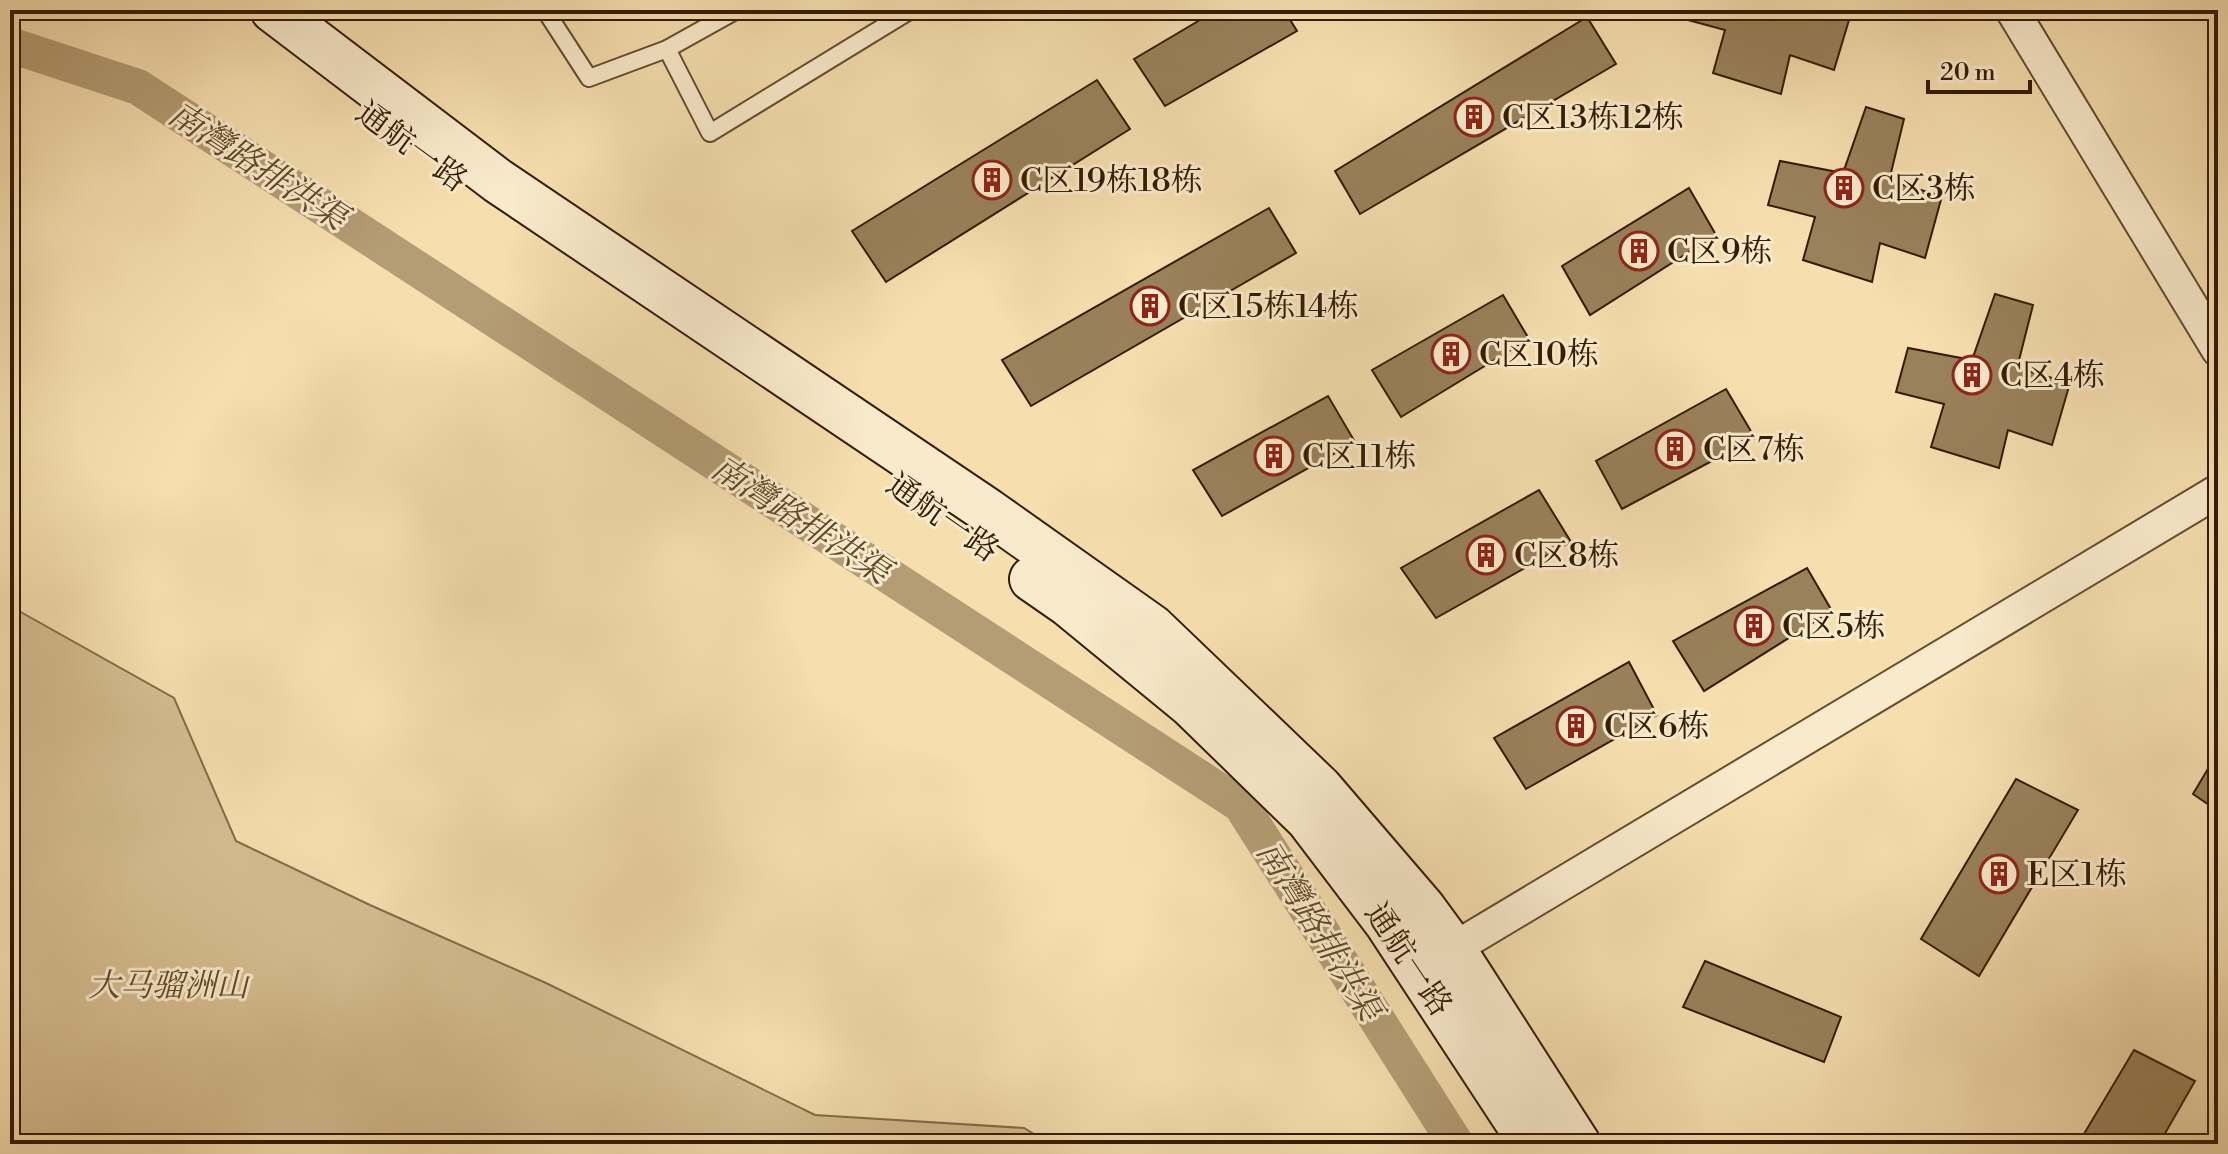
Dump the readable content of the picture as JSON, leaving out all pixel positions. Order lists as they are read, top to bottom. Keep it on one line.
{"streets":{"main road":["通航一路"]},"water":["南灣路排洪渠"],"parks":["大马骝洲山"],"places":{"building":["C区13栋12栋","C区19栋18栋","C区3栋","C区9栋","C区15栋14栋","C区10栋","C区4栋","C区7栋","C区11栋","C区8栋","C区5栋","C区6栋","E区1栋"]},"scale_bar":"20 m"}
